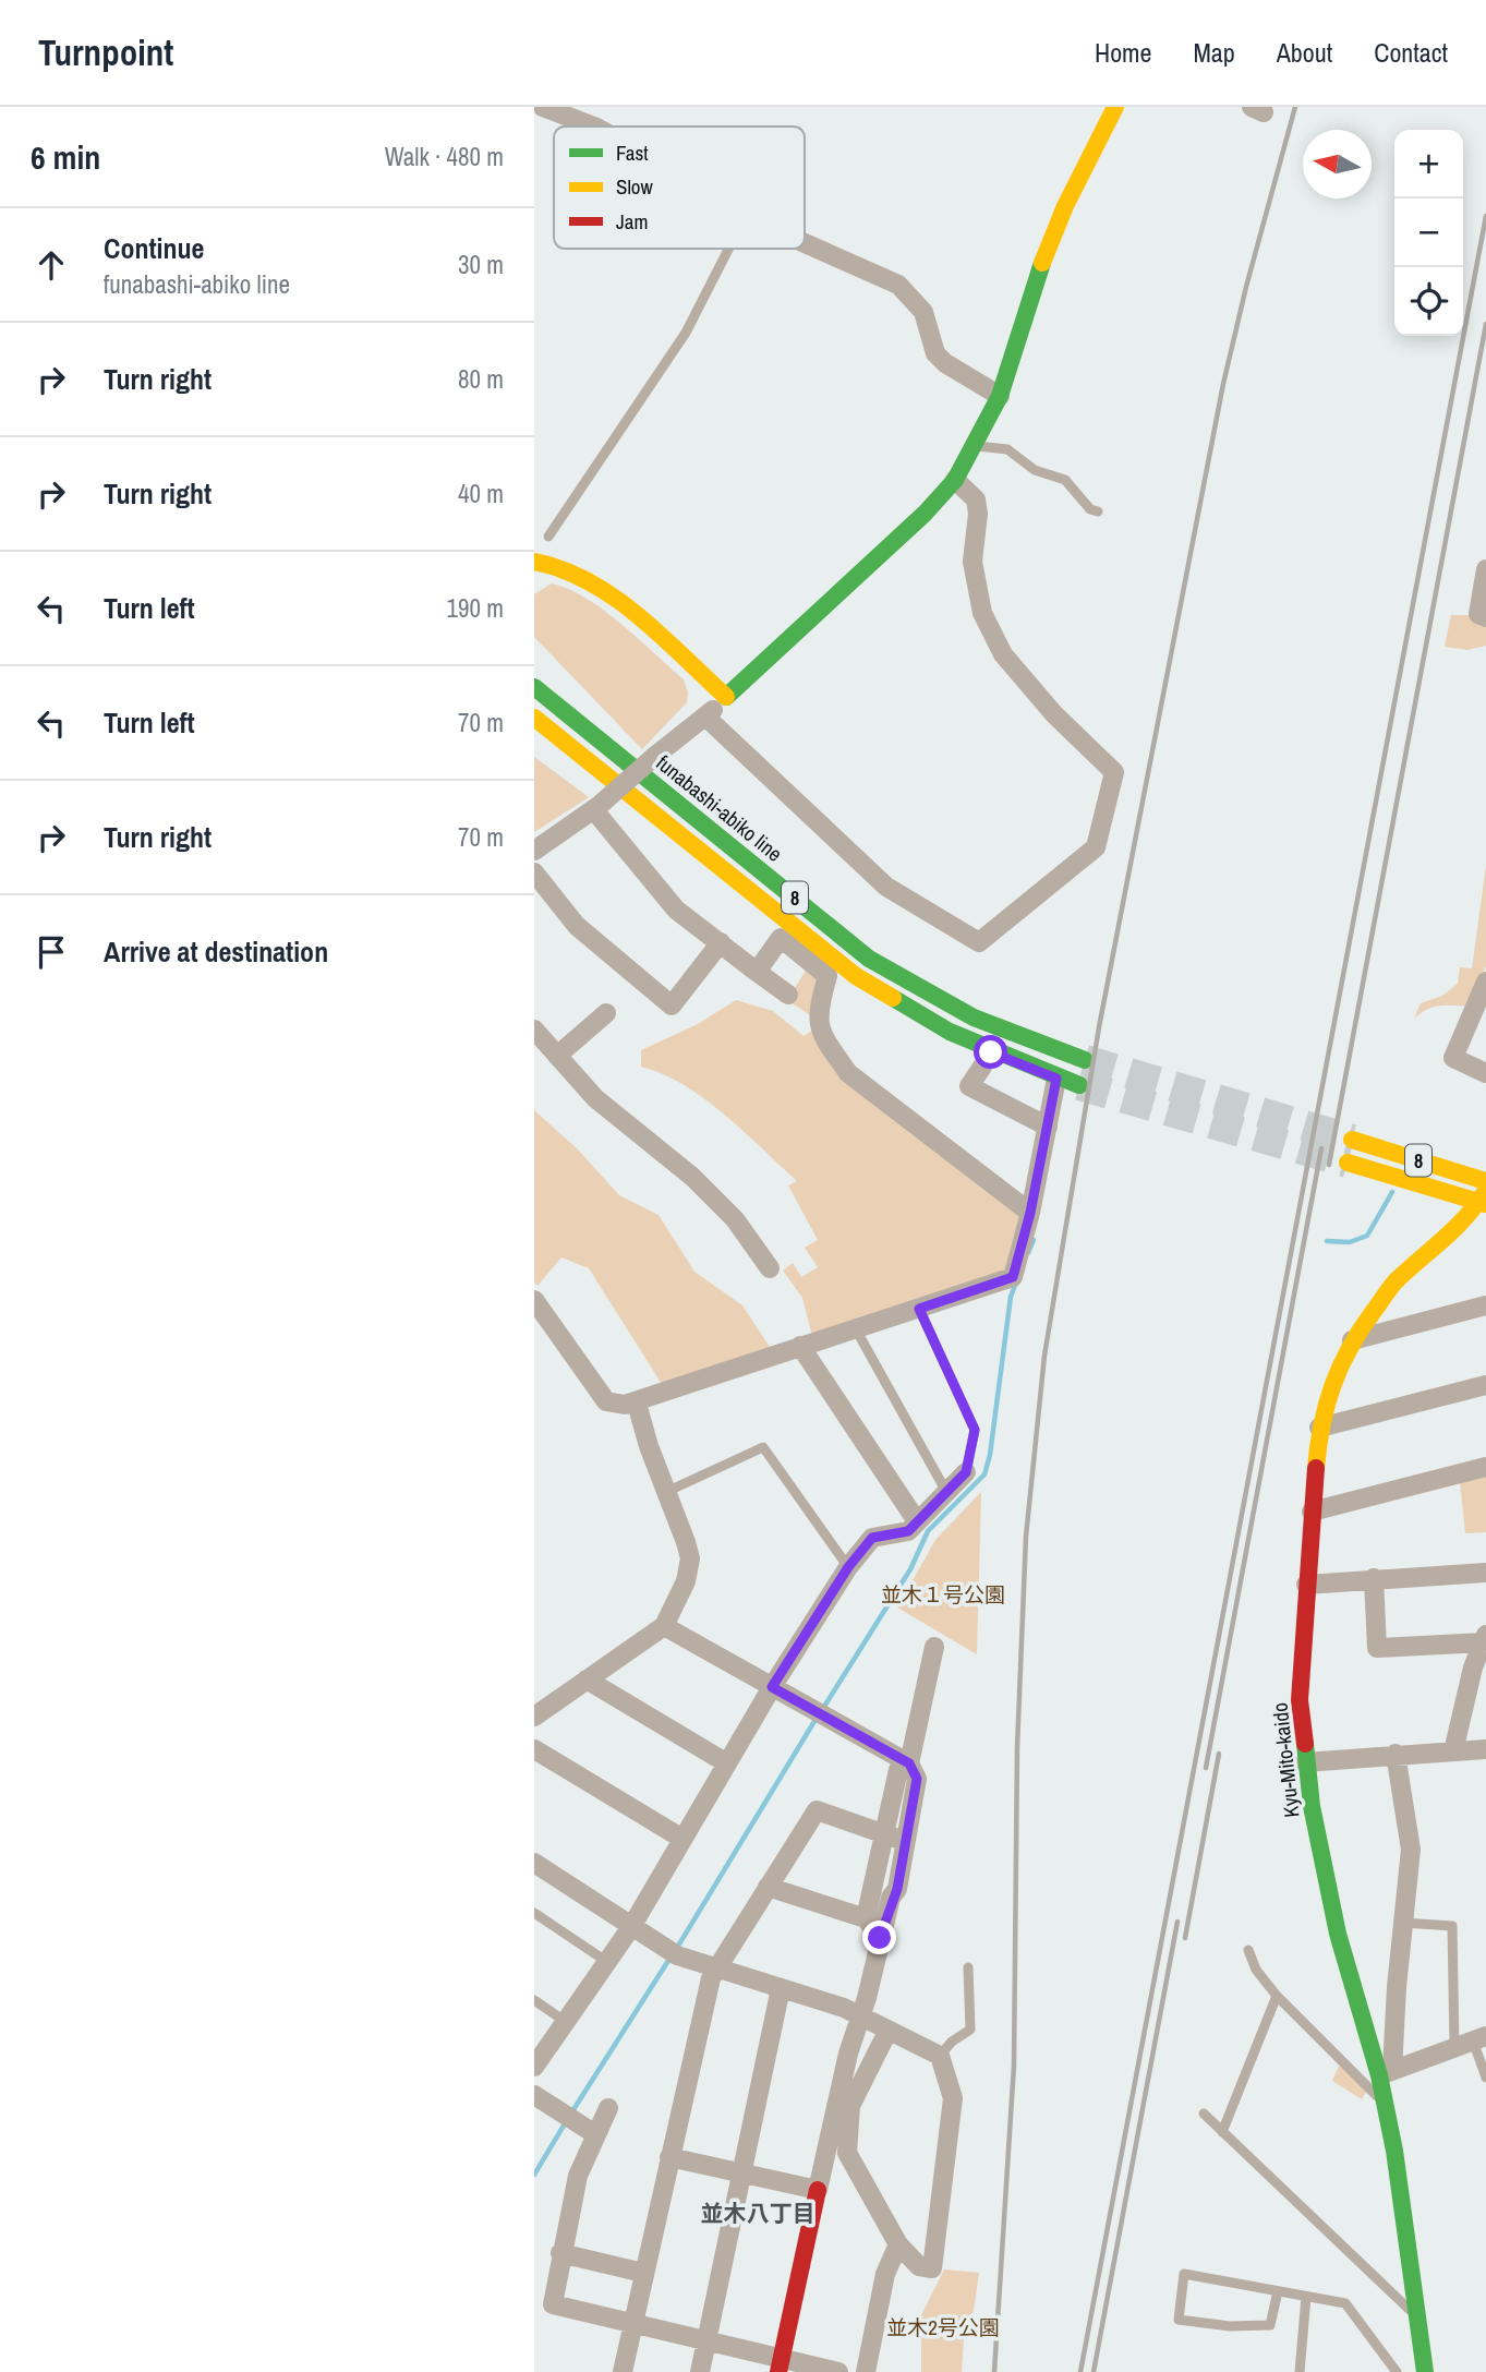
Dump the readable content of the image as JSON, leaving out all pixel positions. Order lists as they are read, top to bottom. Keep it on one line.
{"streets":{"street":["funabashi-abiko line","8","Kyu-Mito-kaido"]},"crossings":[["8","Kyu-Mito-kaido"]],"districts":["並木八丁目"],"parks":["並木１号公園","並木2号公園"],"legend":["Fast","Slow","Jam"],"north":"left","page":{"header":"Turnpoint","nav":["Home","Map","About","Contact"],"heading":["6 min","Walk · 480 m"],"map_buttons":["+","−"],"list":[["Continue","funabashi-abiko line","30 m"],["Turn right","80 m"],["Turn right","40 m"],["Turn left","190 m"],["Turn left","70 m"],["Turn right","70 m"],"Arrive at destination"]}}
